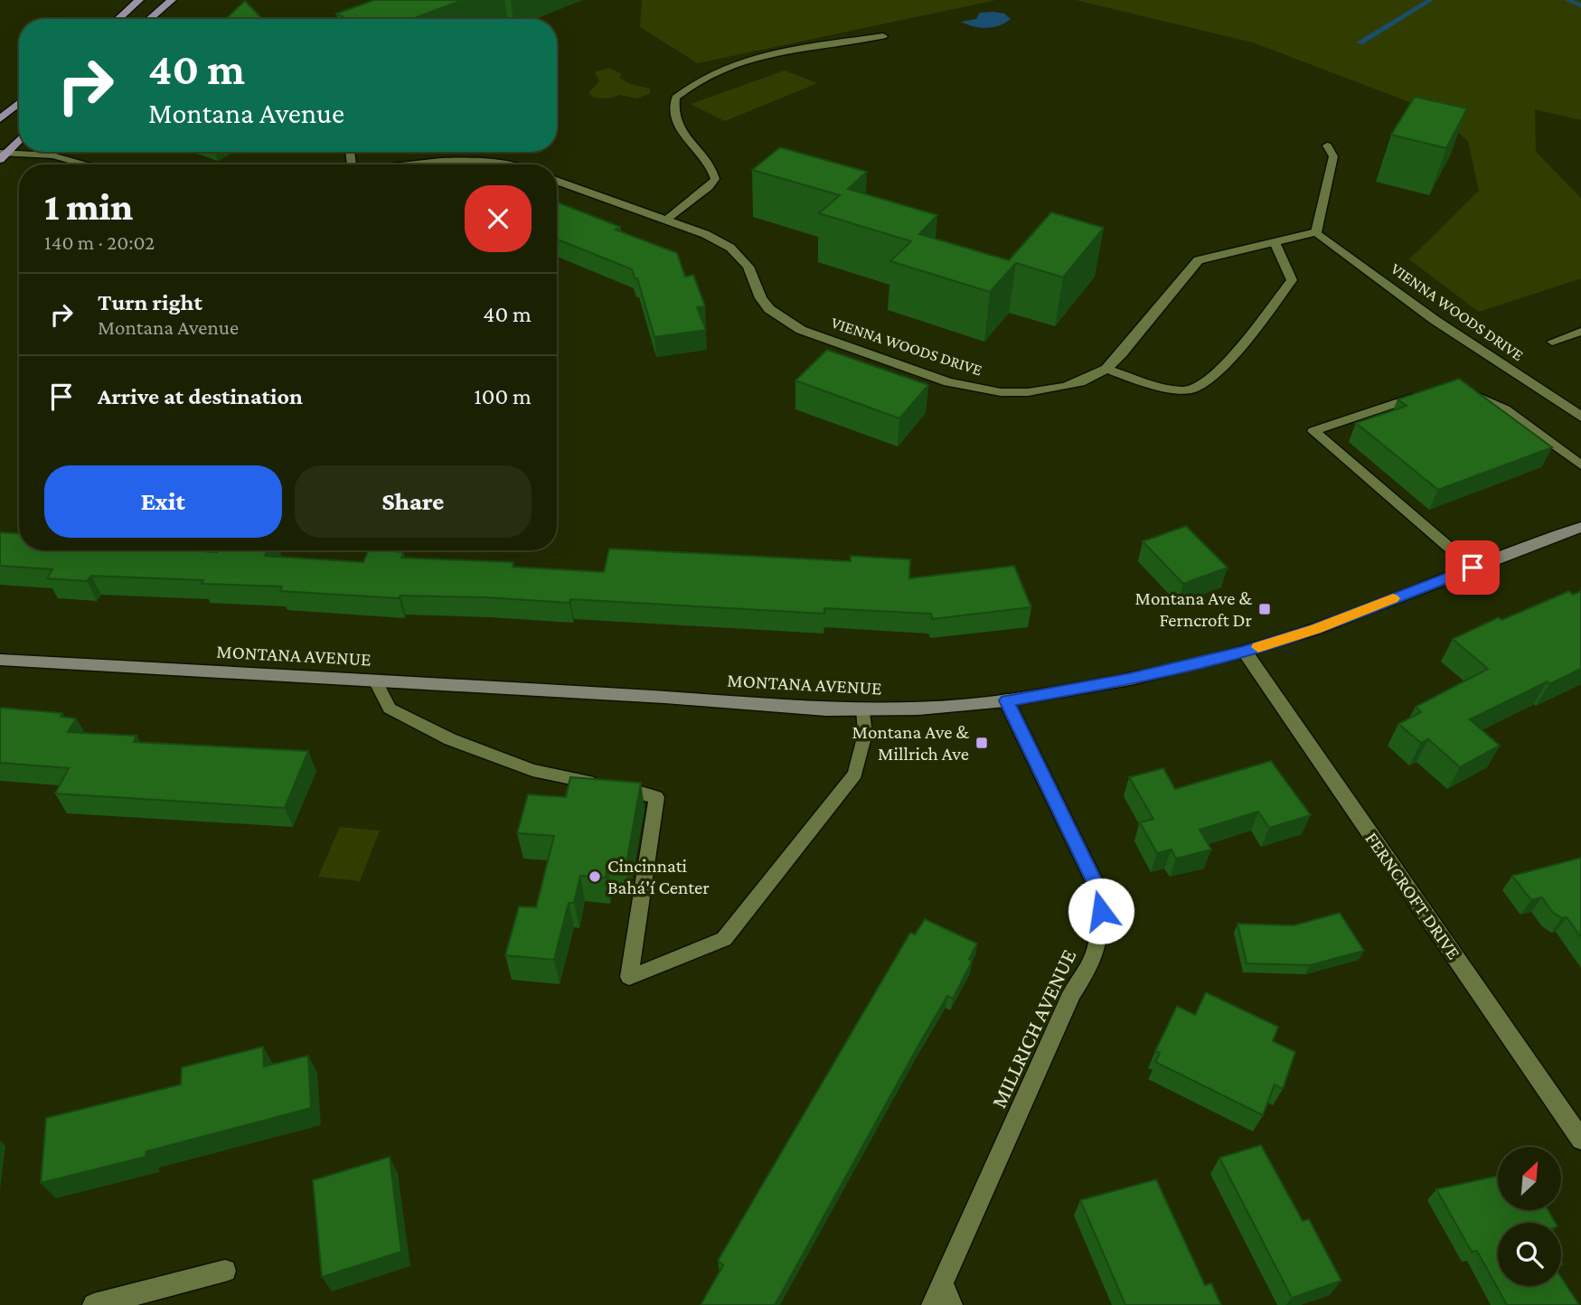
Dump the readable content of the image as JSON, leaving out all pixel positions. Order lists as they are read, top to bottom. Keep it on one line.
{"streets":{"street":["VIENNA WOODS DRIVE","MONTANA AVENUE","FERNCROFT DRIVE","MILLRICH AVENUE"]},"crossings":[["MONTANA AVENUE","FERNCROFT DRIVE"],["MONTANA AVENUE","MILLRICH AVENUE"]],"places":{"transit":["Montana Ave & Ferncroft Dr","Montana Ave & Millrich Ave"],"other":["Cincinnati Bahá'í Center"]},"north":"top right","page":{"turn":["40 m","Montana Avenue"],"heading":["1 min","140 m · 20:02"],"list":[{"name":"Turn right","note":"Montana Avenue","value":"40 m"},{"name":"Arrive at destination","value":"100 m"}],"buttons":["Exit","Share"]}}
